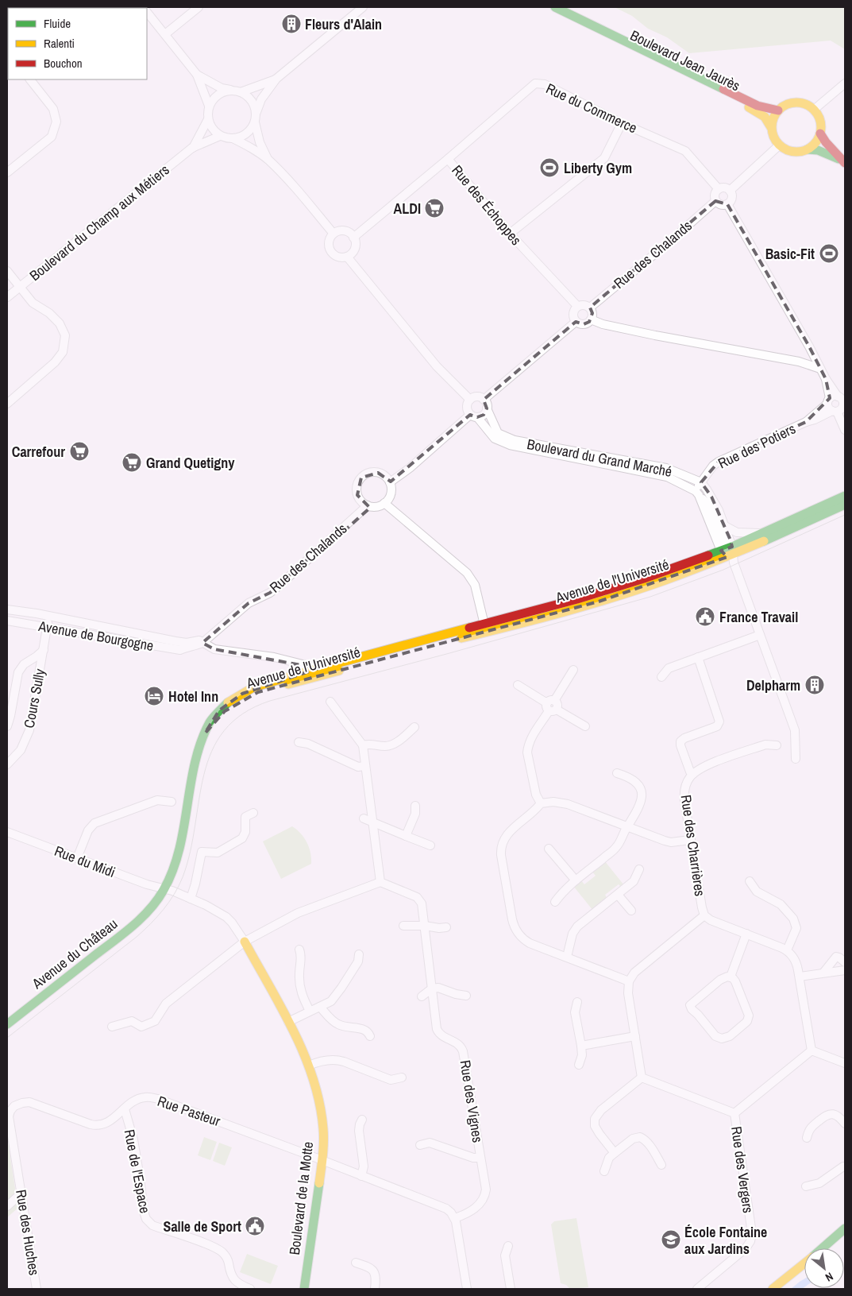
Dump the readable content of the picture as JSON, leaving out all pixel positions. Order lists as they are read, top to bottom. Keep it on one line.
{"streets":{"main road":["Boulevard Jean Jaurès","Avenue de l'Université","Avenue du Château","Boulevard de la Motte"],"street":["Rue du Commerce","Rue des Échoppes","Boulevard du Champ aux Métiers","Rue des Chalands","Rue des Potiers","Boulevard du Grand Marché","Avenue de Bourgogne","Cours Sully","Rue des Charrières","Rue du Midi","Rue des Vignes","Rue Pasteur","Rue des Vergers","Rue de l'Espace","Rue des Huches"]},"crossings":[["Rue du Commerce","Rue des Échoppes"],["Rue du Commerce","Rue des Chalands"],["Rue des Échoppes","Rue des Chalands"],["Rue des Chalands","Avenue de Bourgogne"],["Rue des Potiers","Boulevard du Grand Marché"],["Boulevard du Grand Marché","Avenue de l'Université"],["Avenue de l'Université","Avenue du Château"],["Avenue de Bourgogne","Cours Sully"],["Rue du Midi","Avenue du Château"],["Rue du Midi","Boulevard de la Motte"],["Avenue du Château","Boulevard de la Motte"],["Rue des Vignes","Rue Pasteur"],["Rue Pasteur","Rue de l'Espace"],["Rue Pasteur","Boulevard de la Motte"],["Rue Pasteur","Rue des Huches"]],"places":{"building":["Fleurs d'Alain","Delpharm"],"sports":["Liberty Gym","Basic-Fit"],"supermarket":["ALDI","Carrefour","Grand Quetigny"],"public building":["France Travail","Salle de Sport"],"hotel":["Hotel Inn"],"school or university":["École Fontaine aux Jardins"]},"legend":["Fluide","Ralenti","Bouchon"],"north":"bottom right"}
